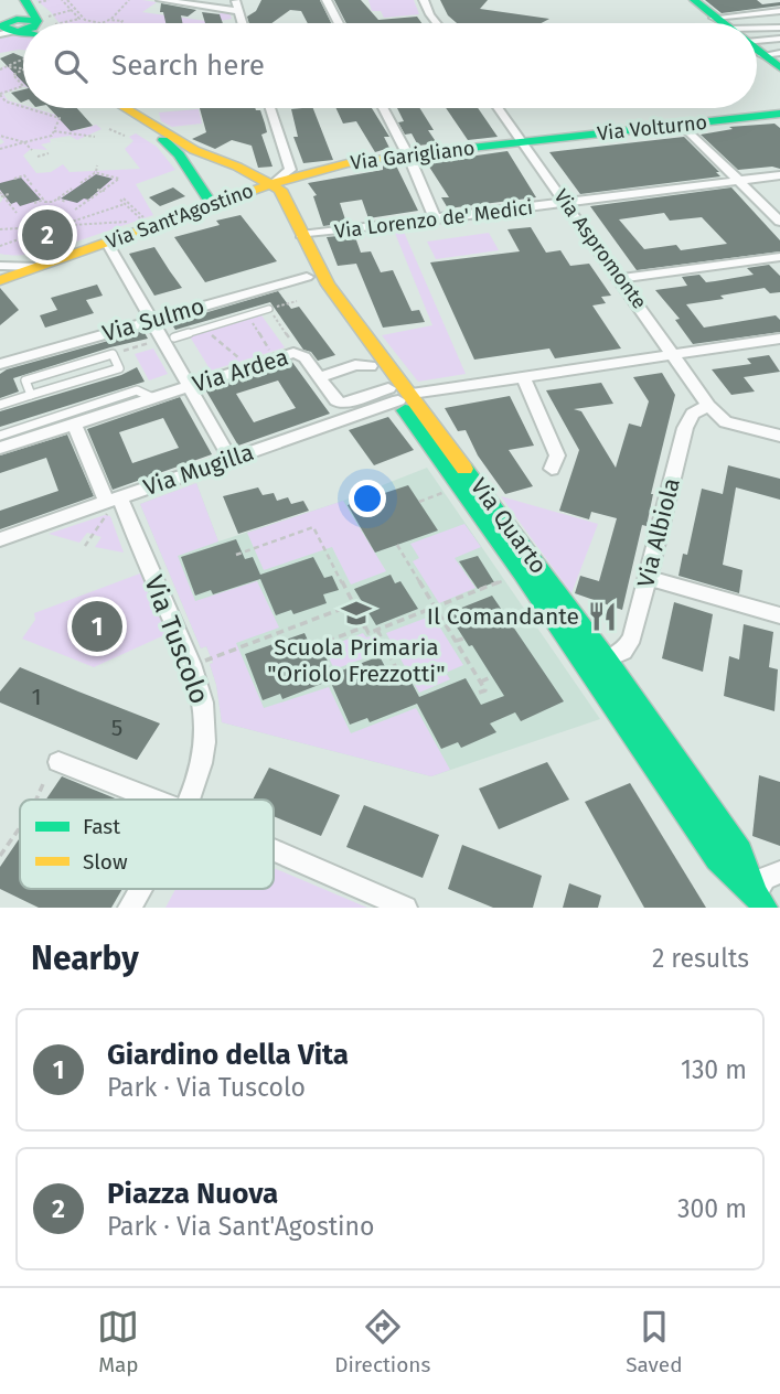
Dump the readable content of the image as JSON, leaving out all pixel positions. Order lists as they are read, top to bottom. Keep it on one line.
{"streets":{"street":["Via Volturno","Via Garigliano","Via Sant'Agostino","Via Lorenzo de' Medici","Via Aspromonte","Via Sulmo","Via Ardea","Via Mugilla","Via Quarto","Via Albiola","Via Tuscolo"]},"crossings":[["Via Volturno","Via Garigliano"],["Via Volturno","Via Aspromonte"],["Via Garigliano","Via Sant'Agostino"],["Via Garigliano","Via Aspromonte"],["Via Garigliano","Via Quarto"],["Via Sant'Agostino","Via Quarto"],["Via Lorenzo de' Medici","Via Aspromonte"],["Via Lorenzo de' Medici","Via Quarto"],["Via Aspromonte","Via Mugilla"],["Via Aspromonte","Via Albiola"],["Via Sulmo","Via Quarto"],["Via Ardea","Via Mugilla"],["Via Ardea","Via Quarto"],["Via Ardea","Via Tuscolo"],["Via Mugilla","Via Quarto"],["Via Mugilla","Via Tuscolo"],["Via Quarto","Via Albiola"]],"places":{"school or university":["Scuola Primaria \"Oriolo Frezzotti\""],"restaurant":["Il Comandante"]},"house_numbers":["1","5"],"legend":["Fast","Slow"],"page":{"search":"Search here","pins":["2","1"],"heading":["Nearby","2 results"],"list":[{"mark":"1","name":"Giardino della Vita","note":"Park · Via Tuscolo","value":"130 m"},{"mark":"2","name":"Piazza Nuova","note":"Park · Via Sant'Agostino","value":"300 m"}],"nav":["Map","Directions","Saved"]}}
